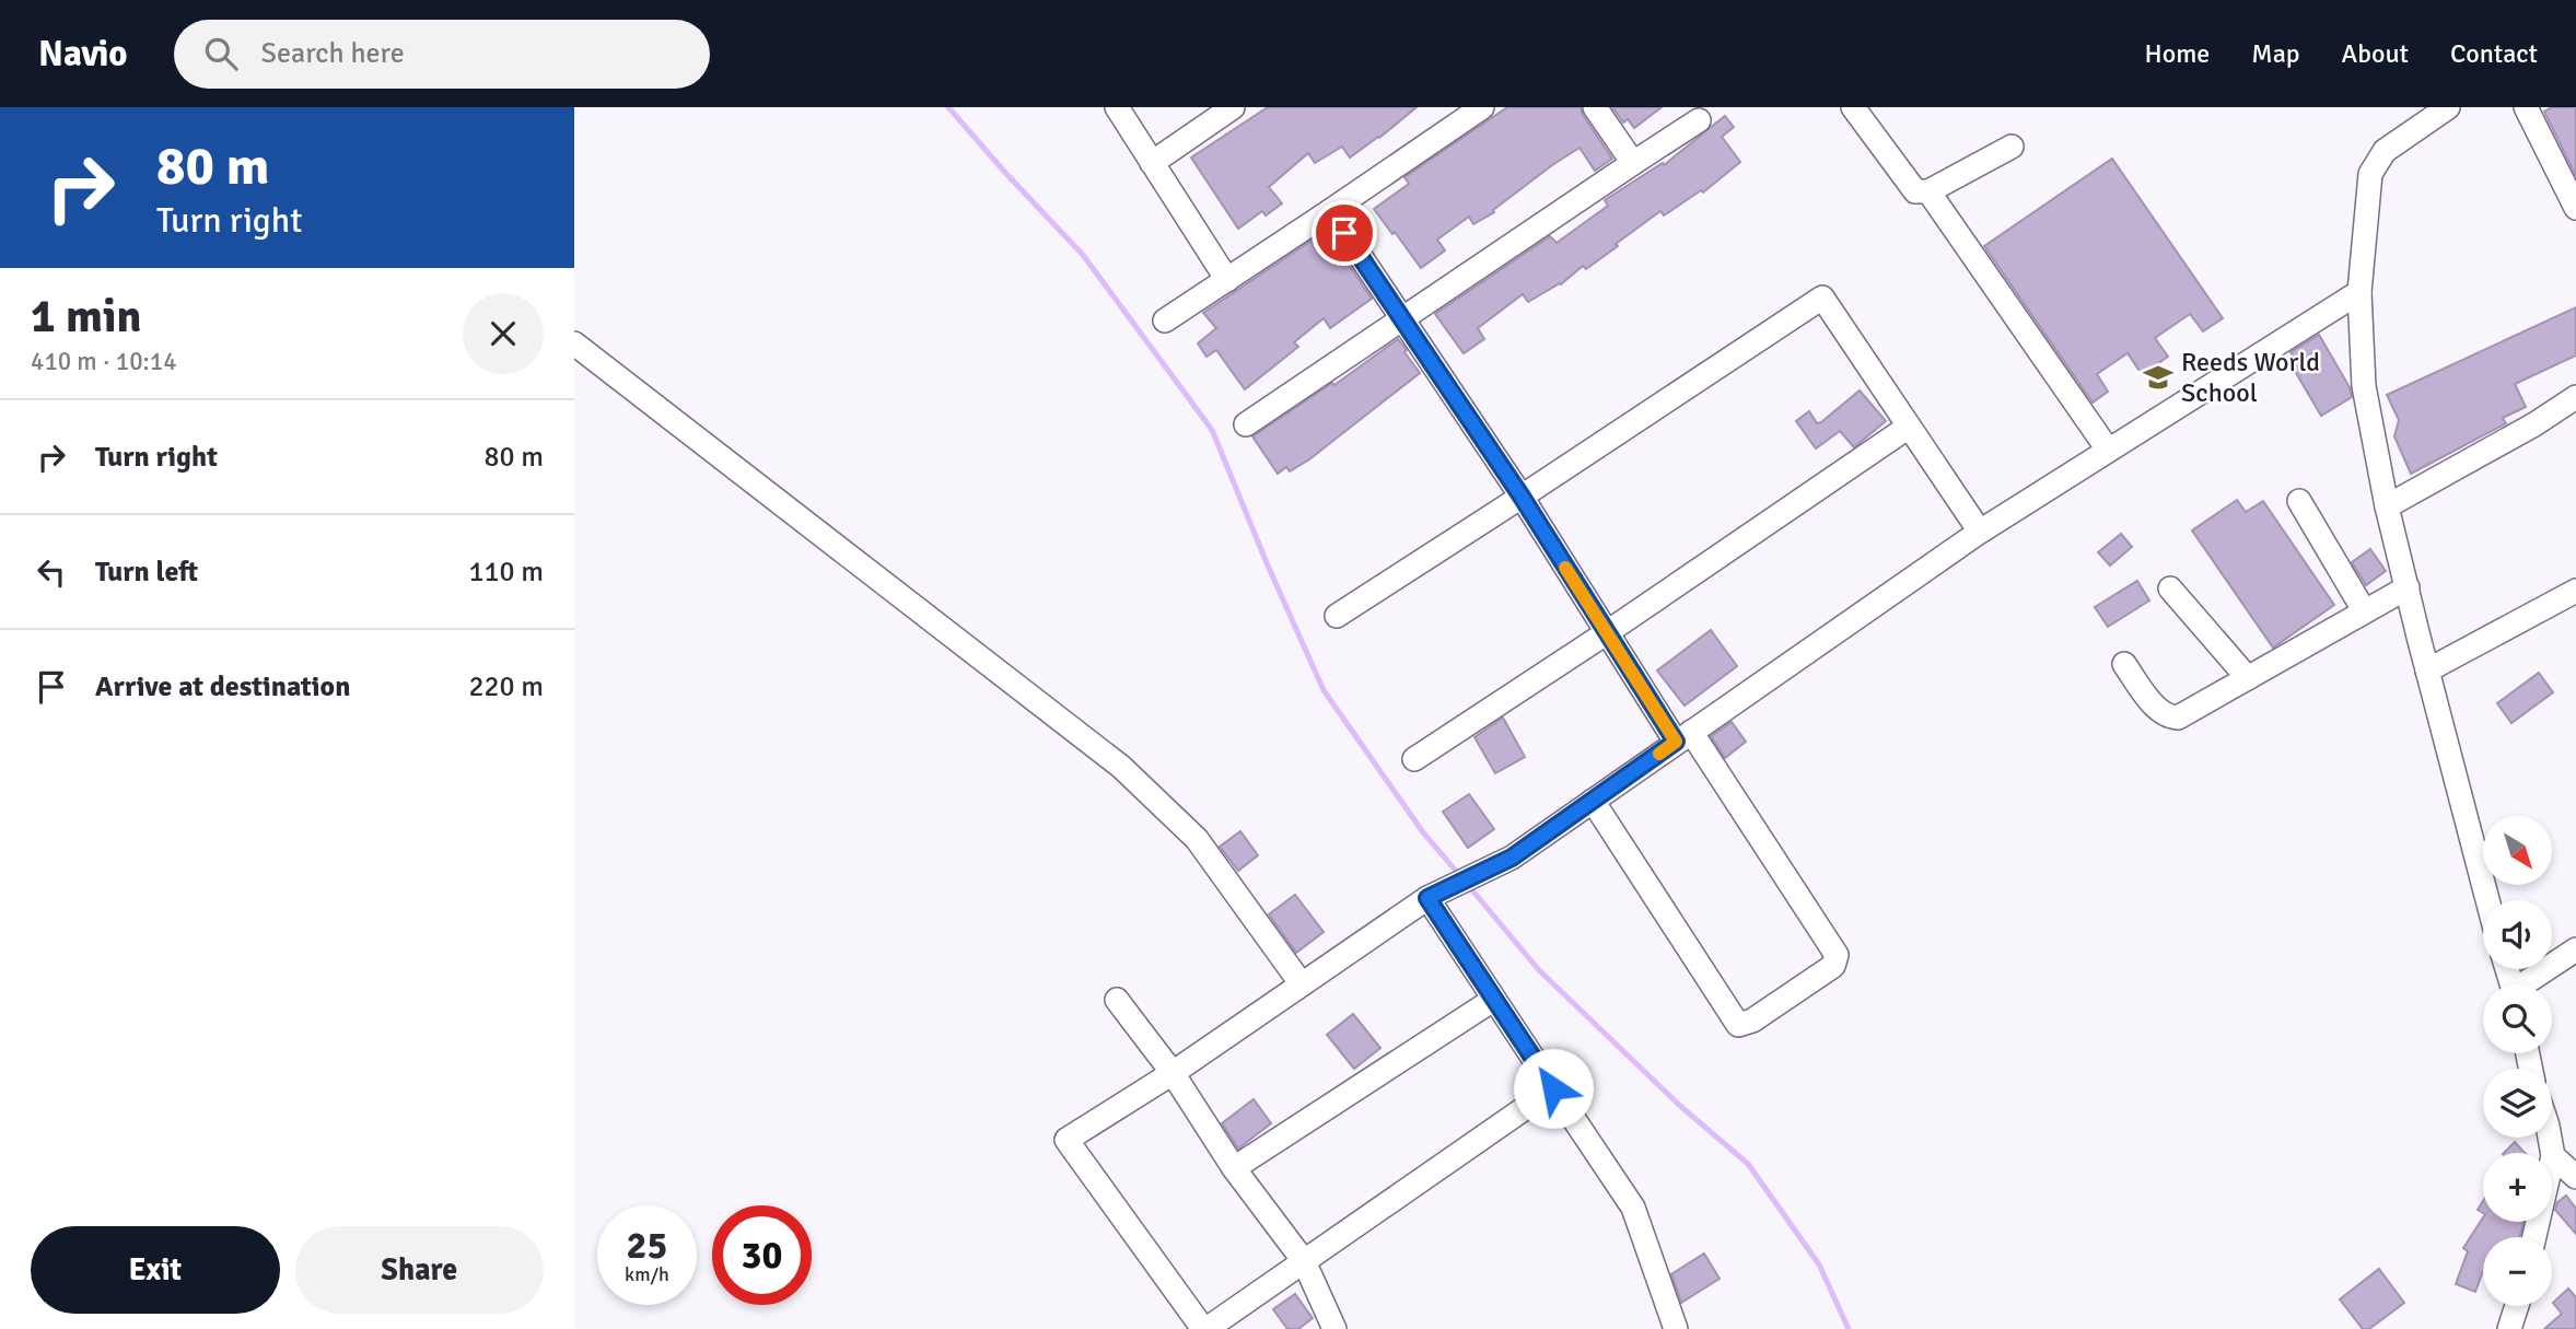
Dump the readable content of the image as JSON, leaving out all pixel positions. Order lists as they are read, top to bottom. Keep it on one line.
{"places":{"school or university":["Reeds World School"]},"north":"bottom right","page":{"header":"Navio","search":"Search here","nav":["Home","Map","About","Contact"],"turn":["80 m","Turn right"],"heading":["1 min","410 m · 10:14"],"list":[{"name":"Turn right","value":"80 m"},{"name":"Turn left","value":"110 m"},{"name":"Arrive at destination","value":"220 m"}],"map_buttons":["+","−"],"speed":"25 km/h","limit":"30","buttons":["Exit","Share"]}}
